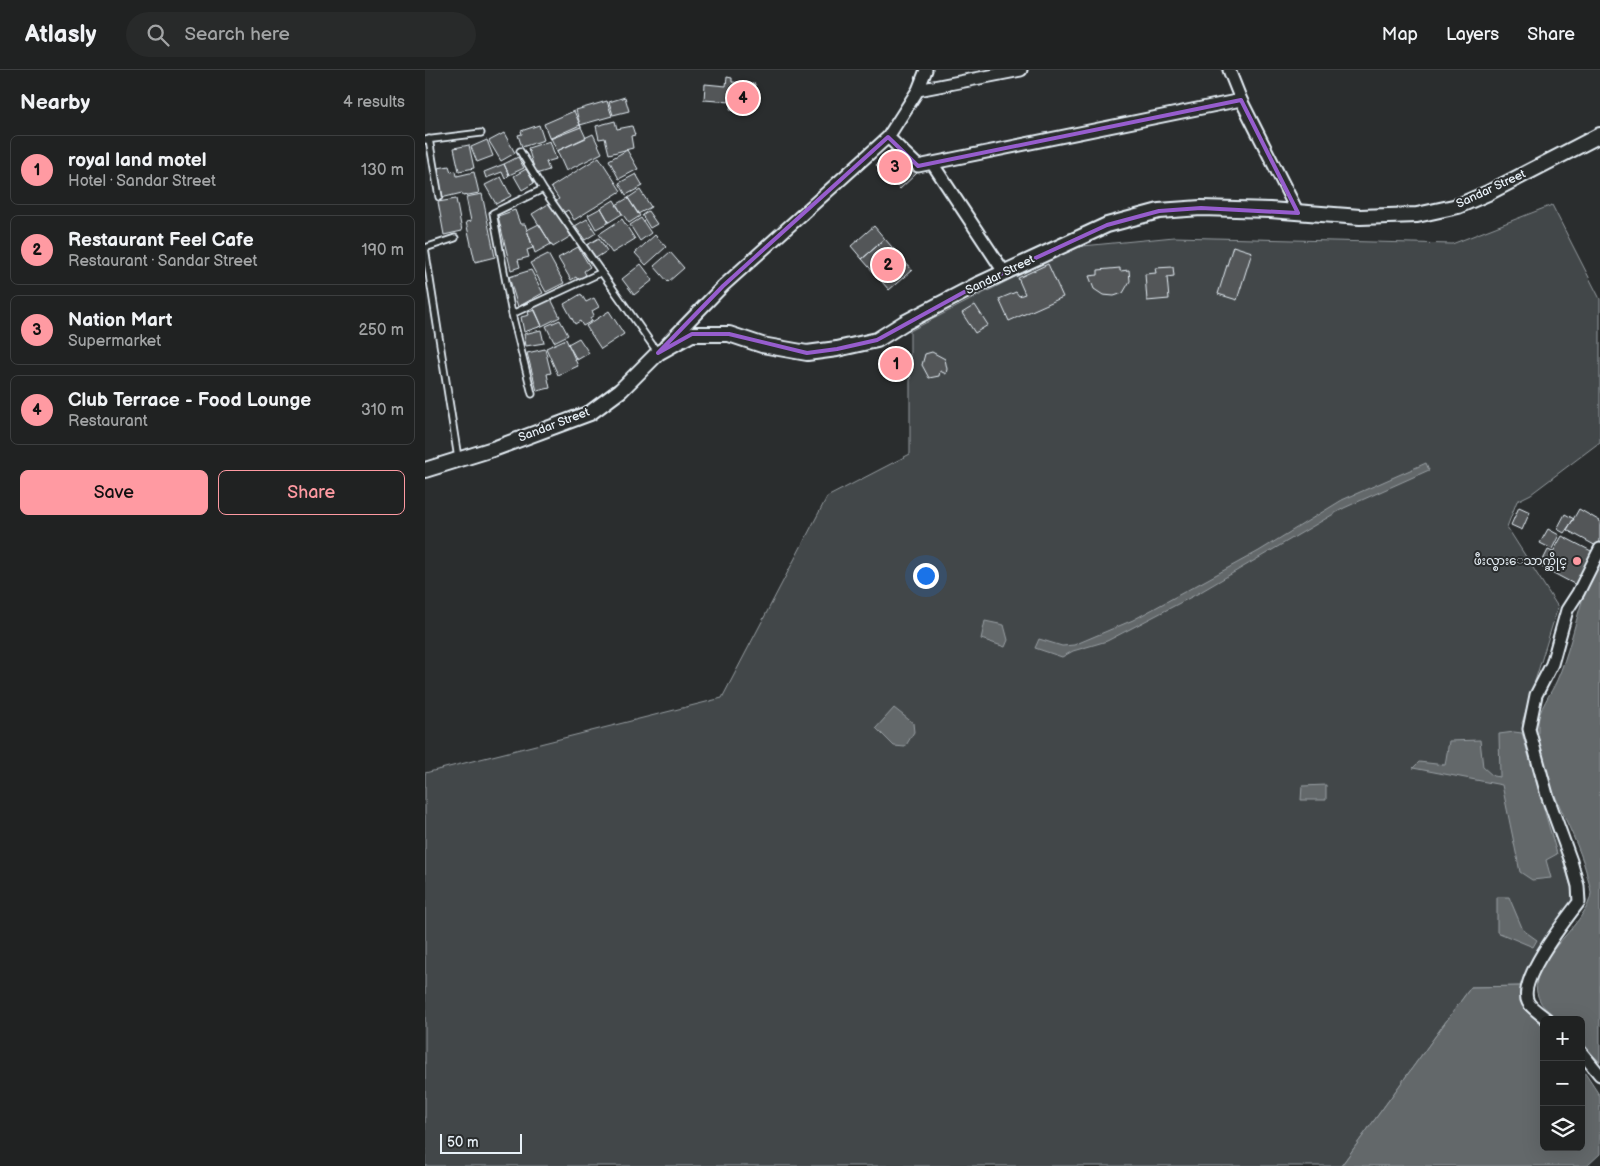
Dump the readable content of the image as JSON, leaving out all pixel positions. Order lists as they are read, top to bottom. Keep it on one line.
{"streets":{"street":["Sandar Street"]},"places":["ဖီးလ္စားေသာက္ဆိုင္"],"scale_bar":"50 m","page":{"header":"Atlasly","search":"Search here","nav":["Map","Layers","Share"],"heading":["Nearby","4 results"],"pins":["4","3","2","1"],"list":[{"mark":"1","name":"royal land motel","note":"Hotel · Sandar Street","value":"130 m"},{"mark":"2","name":"Restaurant Feel Cafe","note":"Restaurant · Sandar Street","value":"190 m"},{"mark":"3","name":"Nation Mart","note":"Supermarket","value":"250 m"},{"mark":"4","name":"Club Terrace - Food Lounge","note":"Restaurant","value":"310 m"}],"buttons":["Save","Share"],"map_buttons":["+","−"],"scale":"50 m"}}
